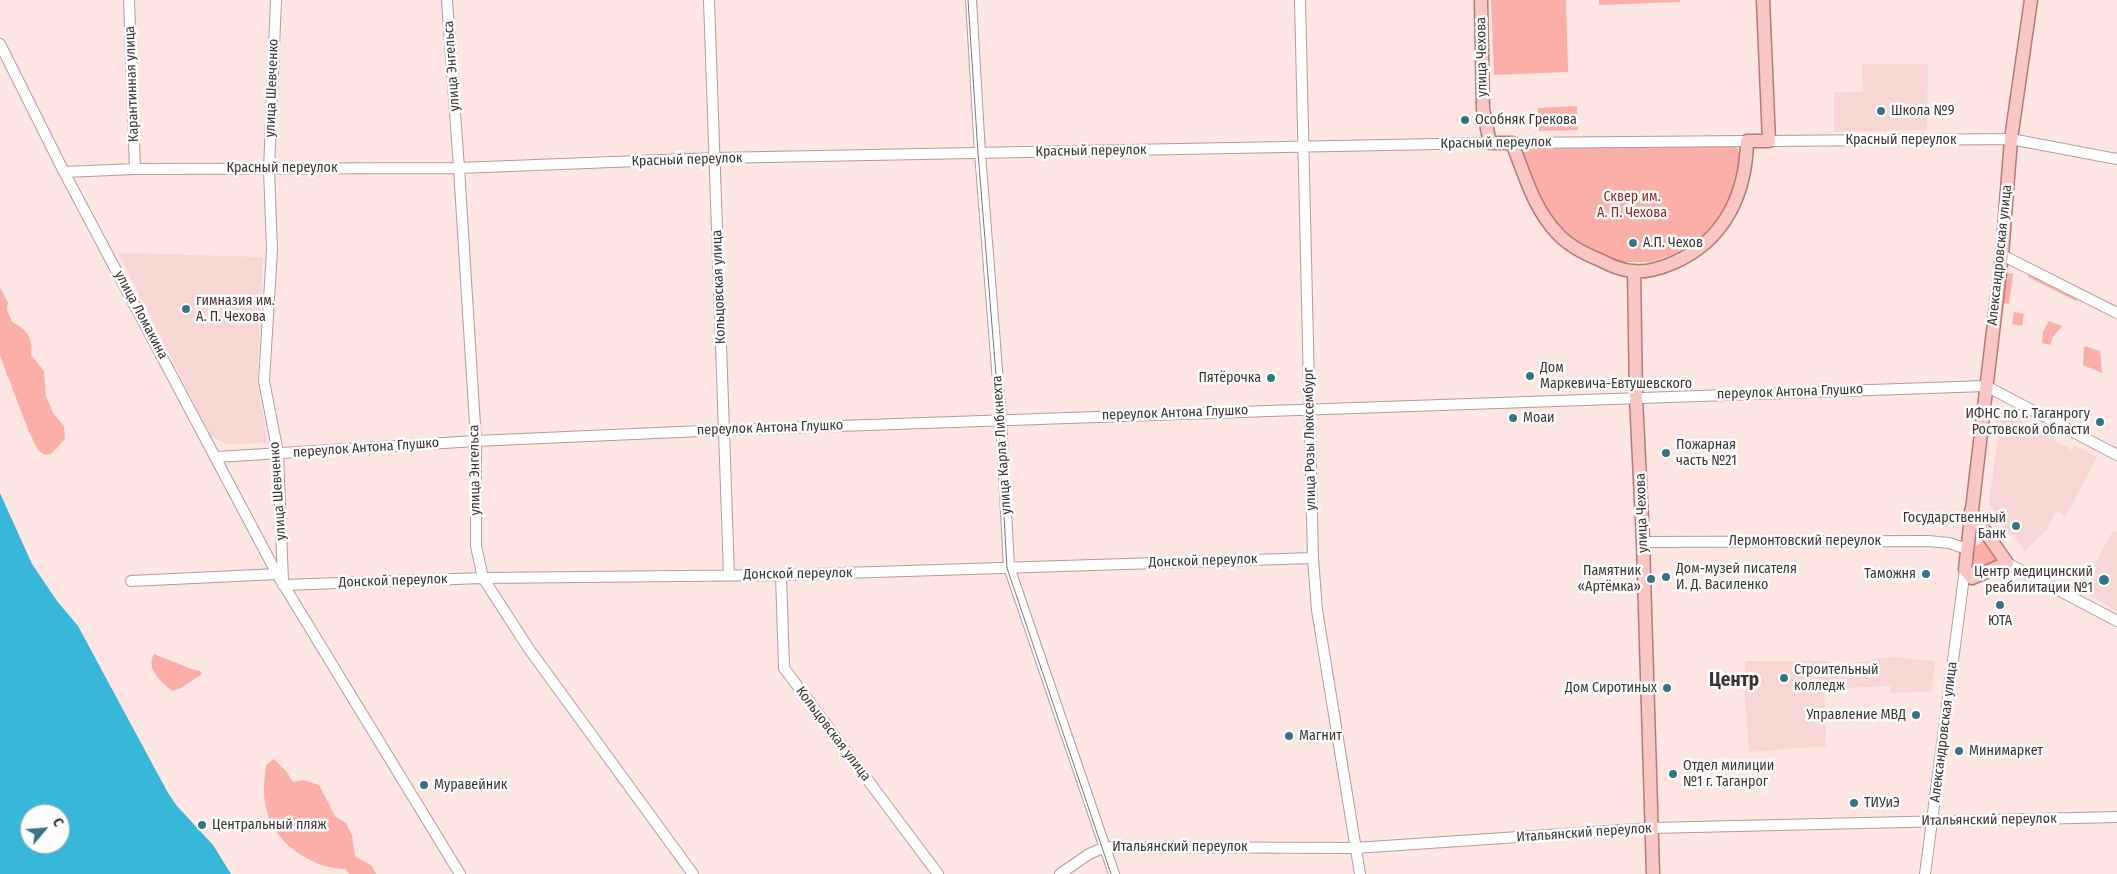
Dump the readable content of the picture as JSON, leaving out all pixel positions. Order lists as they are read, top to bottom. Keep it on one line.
{"streets":{"main road":["улица Чехова","Красный переулок","Александровская улица"],"street":["улица Энгельса","Карантинная улица","улица Шевченко","Кольцовская улица","улица Ломакина","переулок Антона Глушко","улица Розы Люксембург","улица Карла Либкнехта","Лермонтовский переулок","Донской переулок","Итальянский переулок"]},"crossings":[["улица Чехова","Красный переулок"],["улица Чехова","переулок Антона Глушко"],["улица Чехова","Лермонтовский переулок"],["улица Чехова","Итальянский переулок"],["улица Энгельса","Красный переулок"],["улица Энгельса","переулок Антона Глушко"],["улица Энгельса","Донской переулок"],["Карантинная улица","Красный переулок"],["улица Шевченко","Красный переулок"],["улица Шевченко","улица Ломакина"],["улица Шевченко","переулок Антона Глушко"],["улица Шевченко","Донской переулок"],["Красный переулок","Александровская улица"],["Красный переулок","Кольцовская улица"],["Красный переулок","улица Ломакина"],["Красный переулок","улица Розы Люксембург"],["Красный переулок","улица Карла Либкнехта"],["Александровская улица","переулок Антона Глушко"],["Александровская улица","Лермонтовский переулок"],["Александровская улица","Итальянский переулок"],["Кольцовская улица","переулок Антона Глушко"],["Кольцовская улица","Донской переулок"],["улица Ломакина","переулок Антона Глушко"],["улица Ломакина","Донской переулок"],["переулок Антона Глушко","улица Розы Люксембург"],["переулок Антона Глушко","улица Карла Либкнехта"],["улица Розы Люксембург","Донской переулок"],["улица Розы Люксембург","Итальянский переулок"],["улица Карла Либкнехта","Донской переулок"],["улица Карла Либкнехта","Итальянский переулок"]],"districts":["Центр"],"parks":["Сквер им. А. П. Чехова"],"places":["Школа №9","Особняк Грекова","А.П. Чехов","гимназия им. А. П. Чехова","Дом Маркевича-Евтушевского","Пятёрочка","Моаи","ИФНС по г. Таганрогу Ростовской области","Пожарная часть №21","Государственный Банк","Таможня","Дом-музей писателя И. Д. Василенко","Памятник «Артёмка»","Центр медицинский реабилитации №1","ЮТА","Строительный колледж","Дом Сиротиных","Управление МВД","Магнит","Минимаркет","Отдел милиции №1 г. Таганрог","Муравейник","ТИУиЭ","Центральный пляж"],"north":"top right"}
